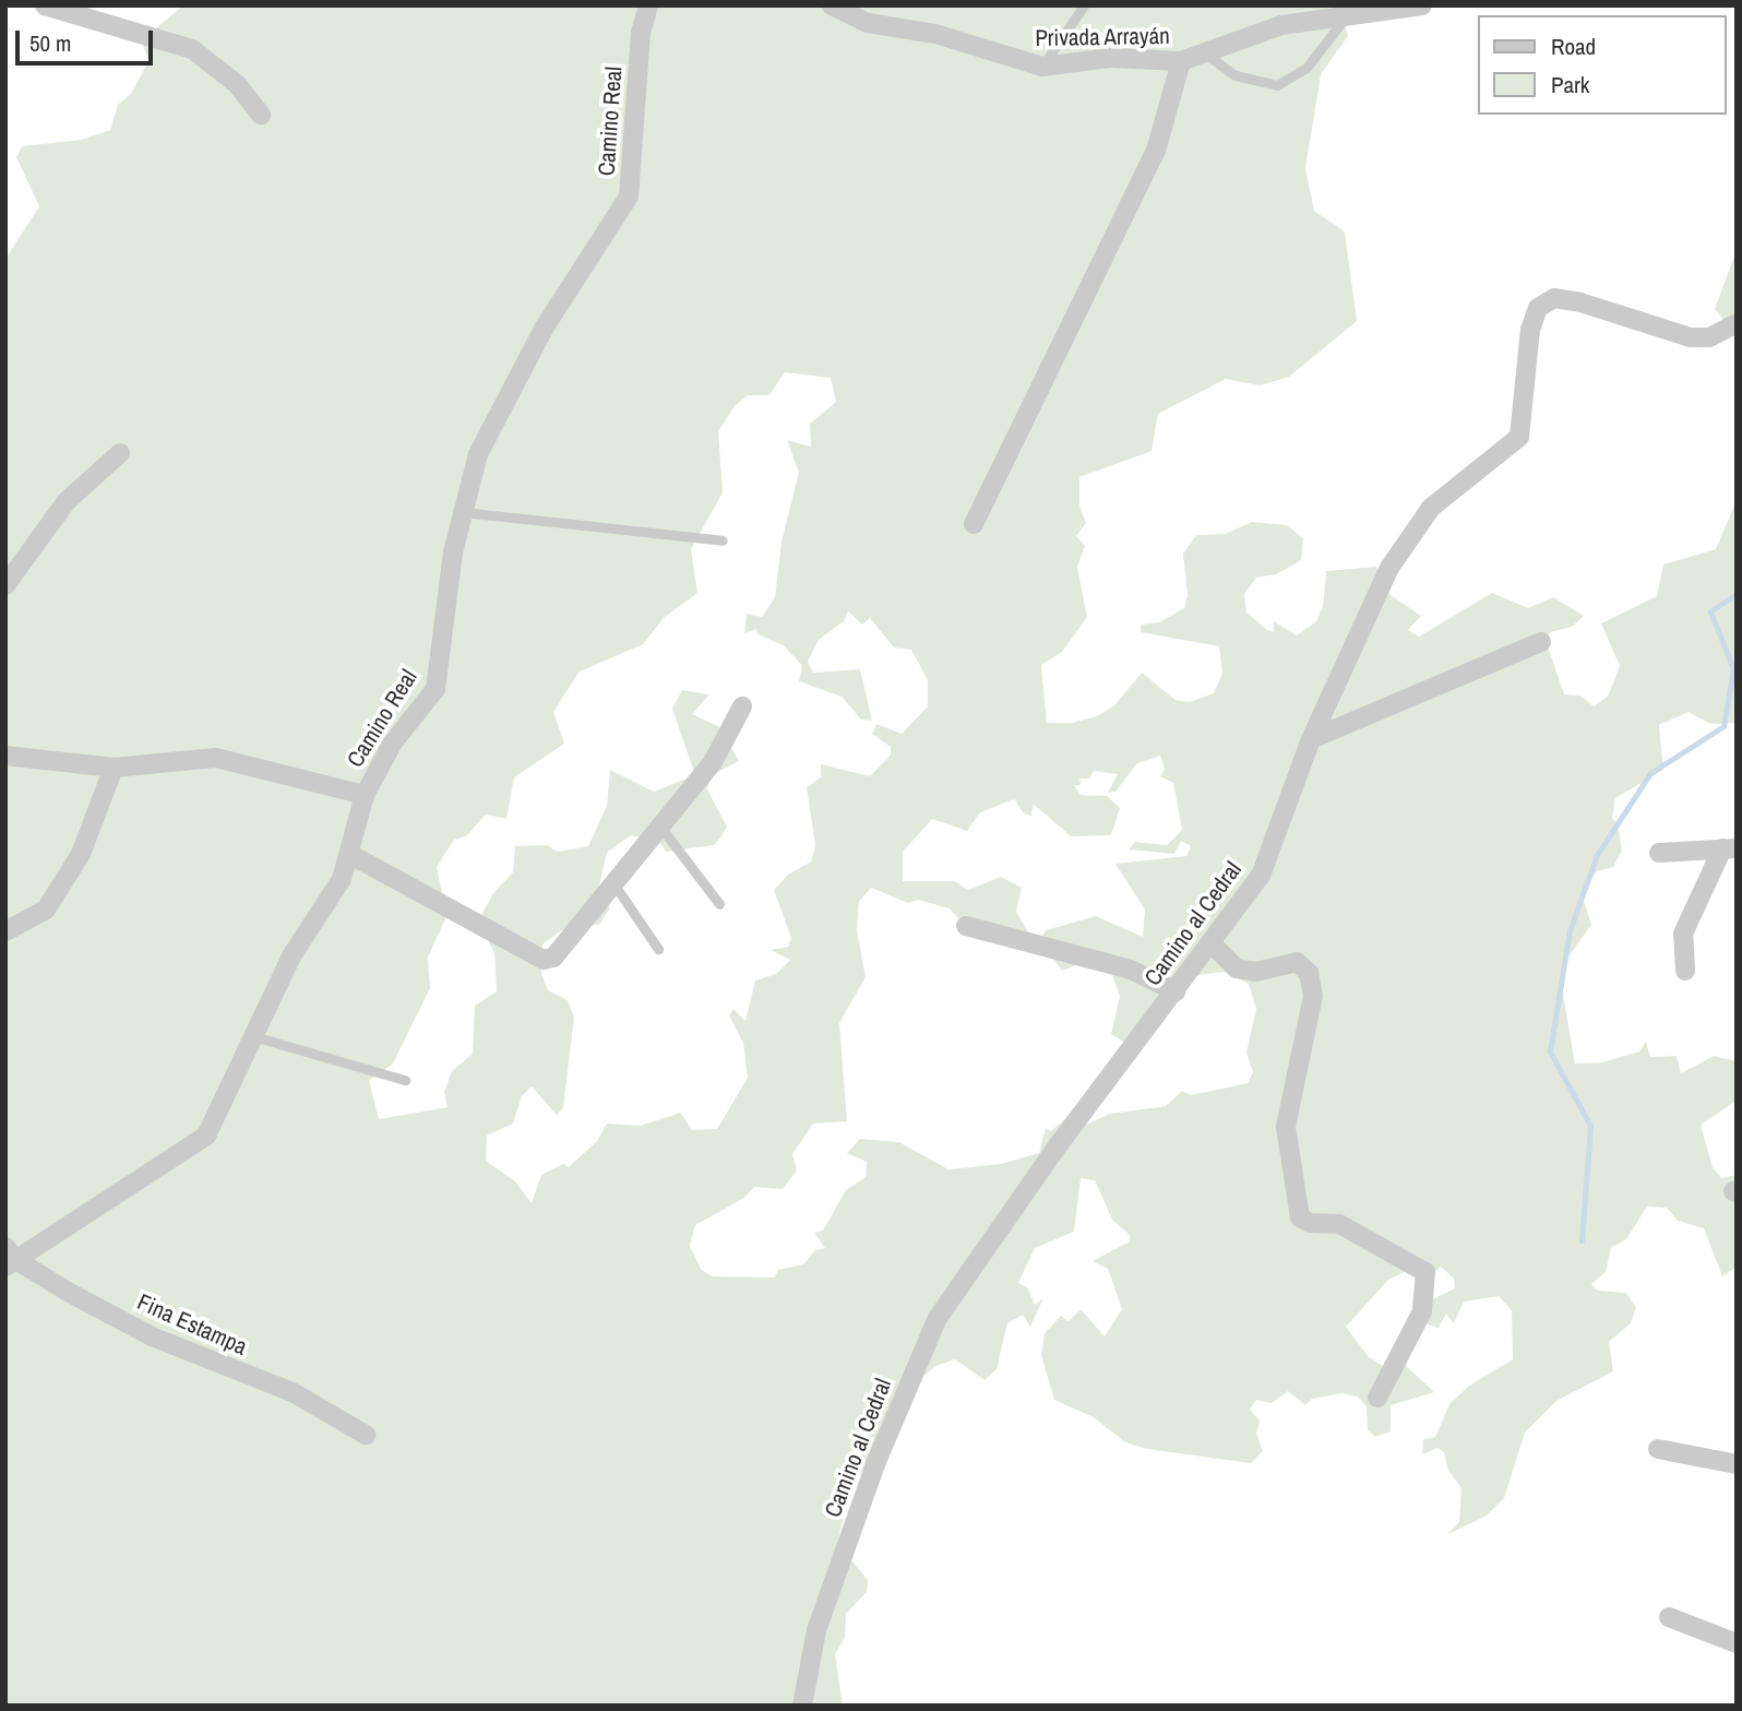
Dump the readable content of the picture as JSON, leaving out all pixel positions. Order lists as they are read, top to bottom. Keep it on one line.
{"streets":{"street":["Privada Arrayán","Camino Real","Camino al Cedral","Fina Estampa"]},"crossings":[["Camino Real","Fina Estampa"]],"legend":["Road","Park"],"scale_bar":"50 m"}
